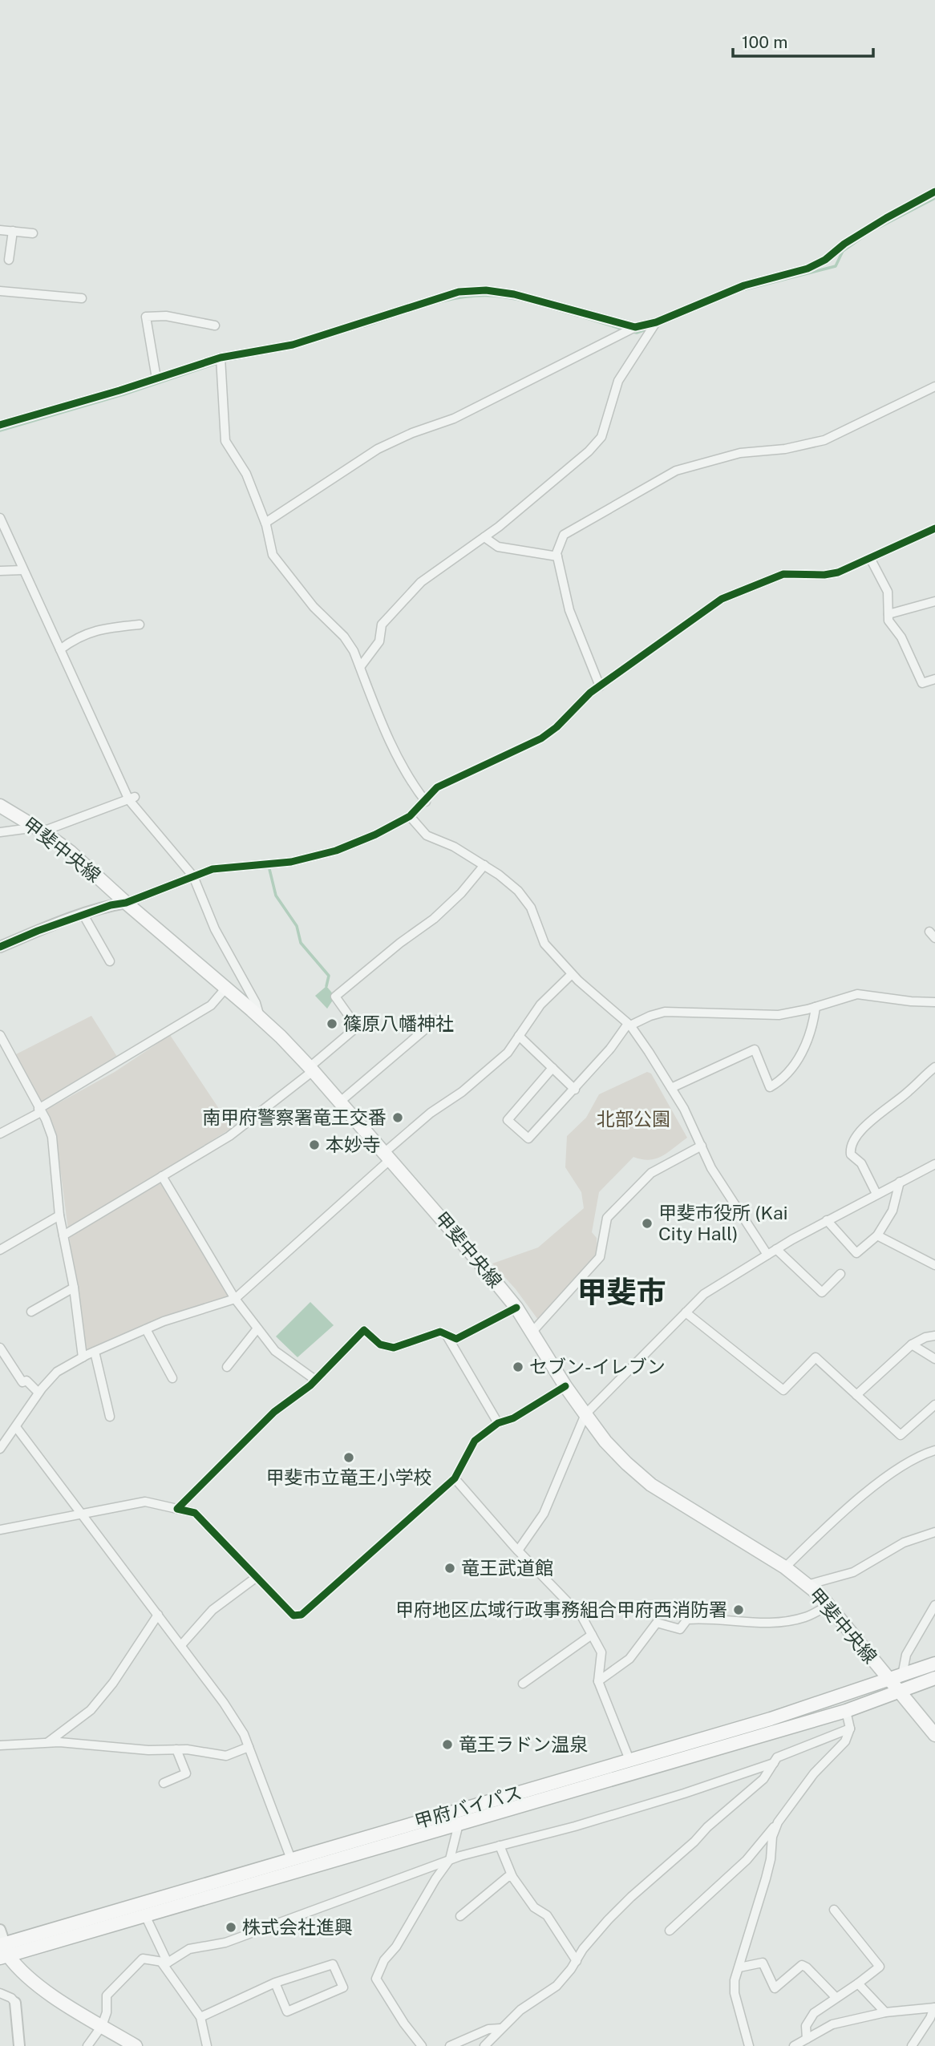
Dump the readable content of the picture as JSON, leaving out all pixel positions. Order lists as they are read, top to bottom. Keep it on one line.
{"streets":{"main road":["甲斐中央線","甲府バイパス"]},"crossings":[["甲斐中央線","甲府バイパス"]],"districts":["甲斐市"],"parks":["北部公園"],"places":["篠原八幡神社","南甲府警察署竜王交番","本妙寺","甲斐市役所 (Kai City Hall)","セブン-イレブン","甲斐市立竜王小学校","竜王武道館","甲府地区広域行政事務組合甲府西消防署","竜王ラドン温泉","株式会社進興"],"scale_bar":"100 m"}
